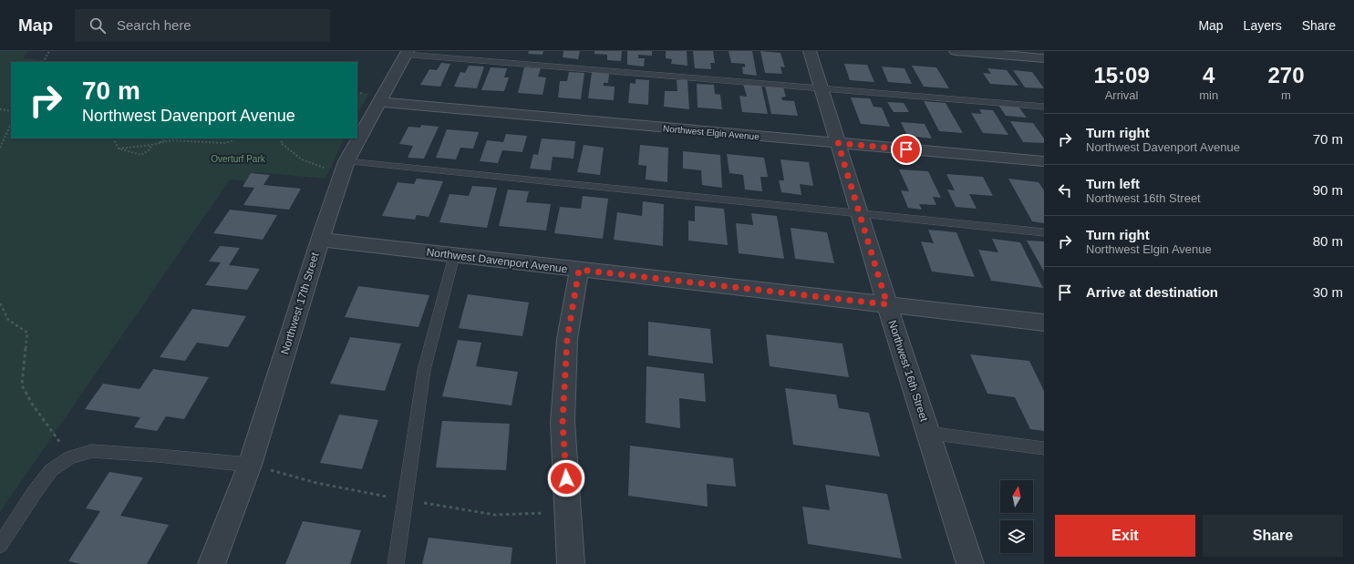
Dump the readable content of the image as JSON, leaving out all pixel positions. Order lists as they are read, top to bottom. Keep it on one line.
{"streets":{"street":["Northwest Elgin Avenue","Northwest Davenport Avenue","Northwest 17th Street","Northwest 16th Street"]},"crossings":[["Northwest Elgin Avenue","Northwest 17th Street"],["Northwest Elgin Avenue","Northwest 16th Street"],["Northwest Davenport Avenue","Northwest 17th Street"],["Northwest Davenport Avenue","Northwest 16th Street"]],"parks":["Overturf Park"],"north":"top","page":{"header":"Map","search":"Search here","nav":["Map","Layers","Share"],"eta":["15:09","Arrival","4","min","270","m"],"turn":["70 m","Northwest Davenport Avenue"],"list":[{"name":"Turn right","note":"Northwest Davenport Avenue","value":"70 m"},{"name":"Turn left","note":"Northwest 16th Street","value":"90 m"},{"name":"Turn right","note":"Northwest Elgin Avenue","value":"80 m"},{"name":"Arrive at destination","value":"30 m"}],"buttons":["Exit","Share"]}}
